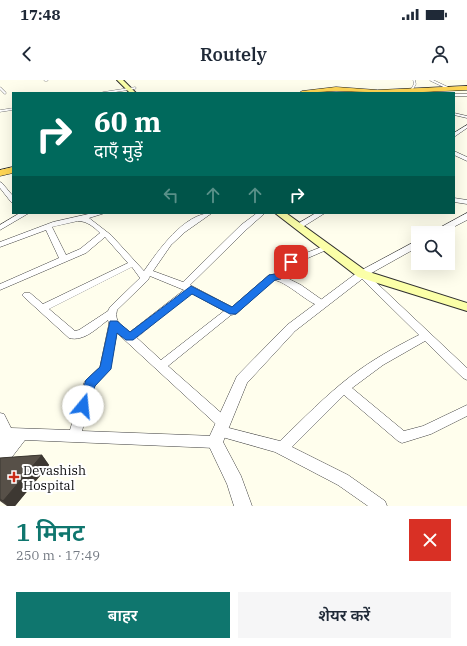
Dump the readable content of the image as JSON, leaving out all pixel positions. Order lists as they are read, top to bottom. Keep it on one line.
{"places":{"health":["Devashish Hospital"]},"page":{"status":"17:48","header":"Routely","turn":["60 m","दाएँ मुड़ें"],"heading":["1 मिनट","250 m · 17:49"],"buttons":["बाहर","शेयर करें"]}}
